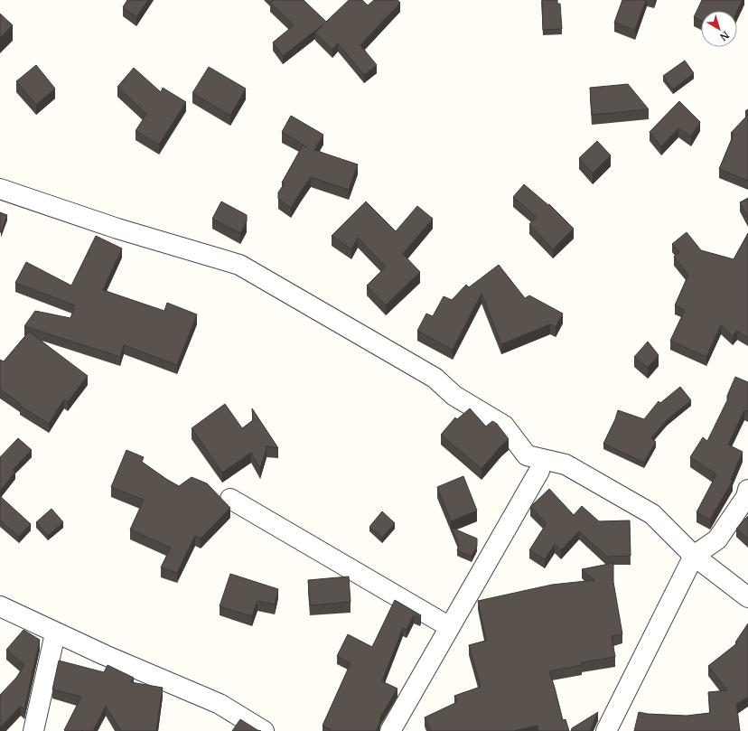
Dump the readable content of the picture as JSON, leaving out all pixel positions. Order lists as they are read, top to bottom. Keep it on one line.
{"north":"bottom right"}
